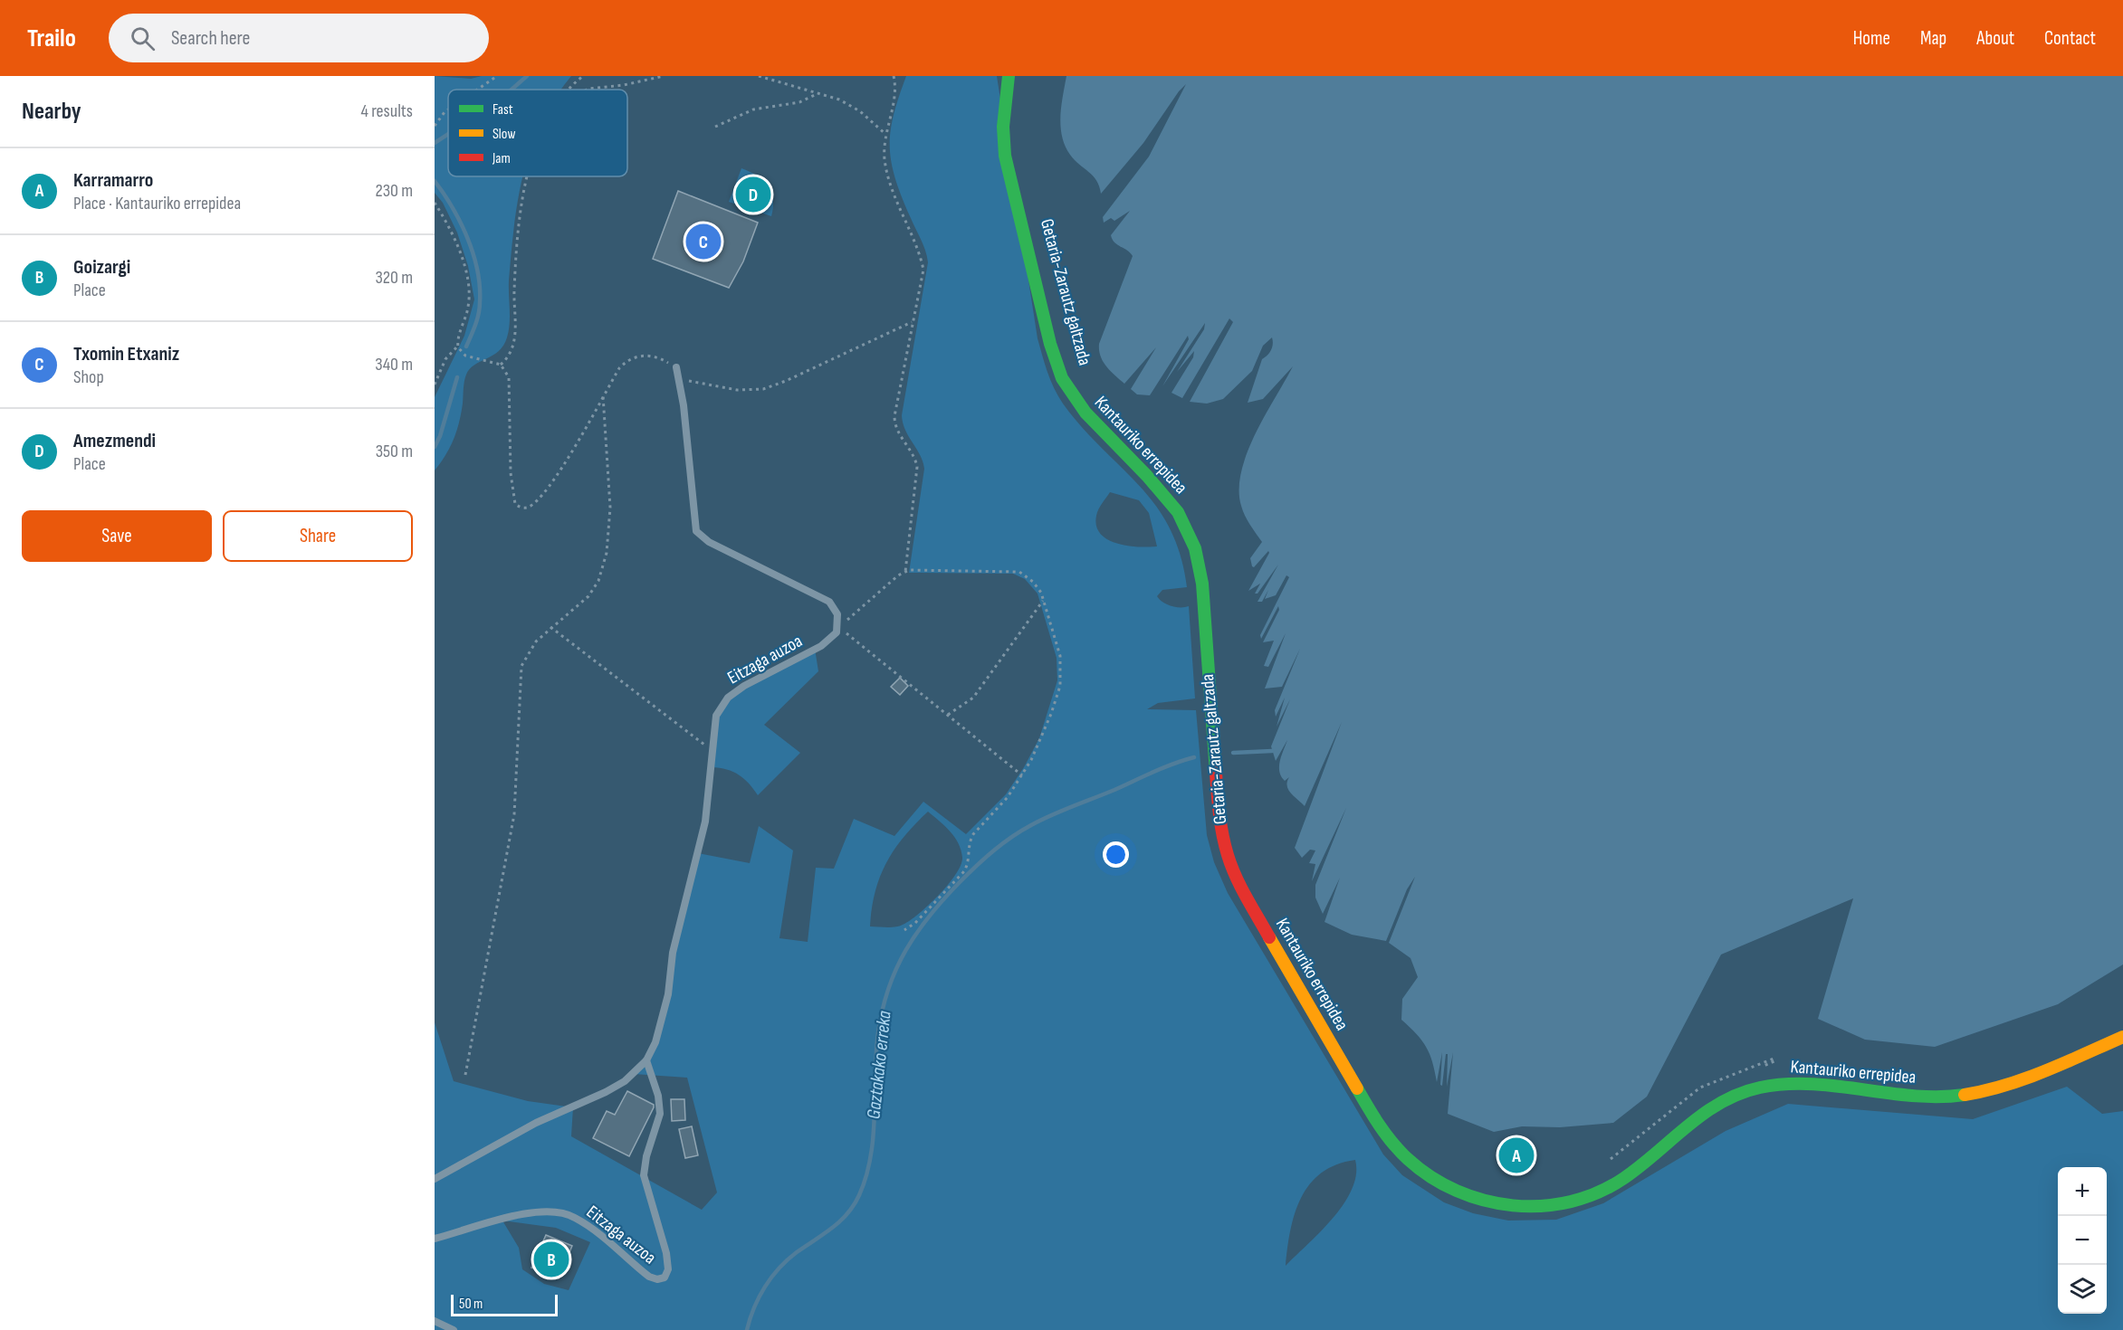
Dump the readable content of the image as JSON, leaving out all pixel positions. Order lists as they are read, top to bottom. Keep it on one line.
{"streets":{"highway":["Kantauriko errepidea"],"lane":["Eitzaga auzoa"]},"water":["Gaztakako erreka"],"legend":["Fast","Slow","Jam"],"scale_bar":"50 m","page":{"header":"Trailo","search":"Search here","nav":["Home","Map","About","Contact"],"heading":["Nearby","4 results"],"list":[{"mark":"A","name":"Karramarro","note":"Place · Kantauriko errepidea","value":"230 m"},{"mark":"B","name":"Goizargi","note":"Place","value":"320 m"},{"mark":"C","name":"Txomin Etxaniz","note":"Shop","value":"340 m"},{"mark":"D","name":"Amezmendi","note":"Place","value":"350 m"}],"pins":["D","C","A","B"],"buttons":["Save","Share"],"map_buttons":["+","−"],"scale":"50 m"}}
